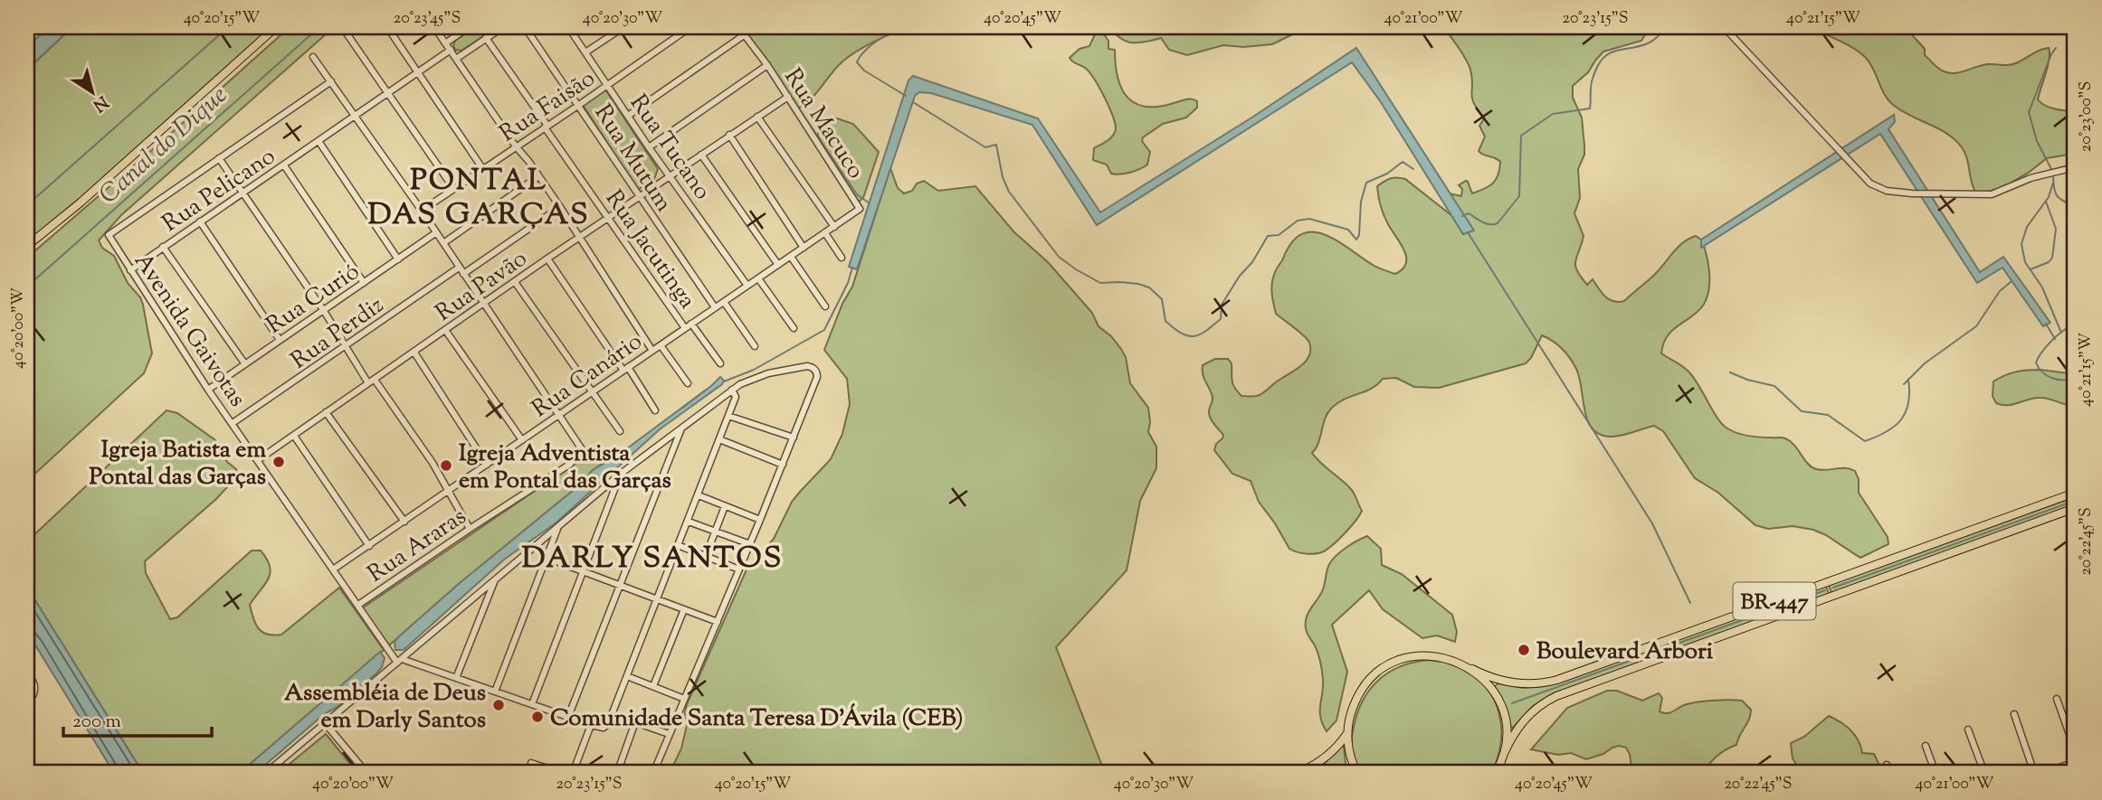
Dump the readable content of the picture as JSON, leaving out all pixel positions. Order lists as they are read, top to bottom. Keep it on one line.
{"streets":{"main road":["BR-447"],"street":["Rua Faisão","Rua Macuco","Rua Tucano","Rua Mutum","Rua Pelicano","Rua Jacutinga","Rua Pavão","Rua Curió","Avenida Gaivotas","Rua Perdiz","Rua Canário","Rua Araras"]},"crossings":[["Rua Faisão","Rua Tucano"],["Rua Faisão","Rua Mutum"],["Rua Faisão","Rua Jacutinga"],["Rua Macuco","Rua Pavão"],["Rua Macuco","Rua Canário"],["Rua Tucano","Rua Pavão"],["Rua Tucano","Rua Canário"],["Rua Mutum","Rua Pavão"],["Rua Mutum","Rua Canário"],["Rua Pelicano","Avenida Gaivotas"],["Rua Jacutinga","Rua Pavão"],["Rua Jacutinga","Rua Canário"],["Rua Pavão","Avenida Gaivotas"],["Rua Curió","Avenida Gaivotas"],["Avenida Gaivotas","Rua Perdiz"],["Avenida Gaivotas","Rua Canário"],["Avenida Gaivotas","Rua Araras"],["Rua Canário","Rua Araras"]],"districts":["PONTAL DAS GARÇAS","DARLY SANTOS"],"water":["Canal do Dique"],"places":["Igreja Batista em Pontal das Garças","Igreja Adventista em Pontal das Garças","Boulevard Arbori","Assembléia de Deus em Darly Santos","Comunidade Santa Teresa D'Ávila (CEB)"],"scale_bar":"200 m","north":"bottom right","coordinates":["40°20'15\"W","20°23'45\"S","40°20'30\"W","40°20'45\"W","40°21'00\"W","20°23'15\"S","40°21'15\"W","20°23'00\"S","40°20'00\"W","20°22'45\"S"]}
